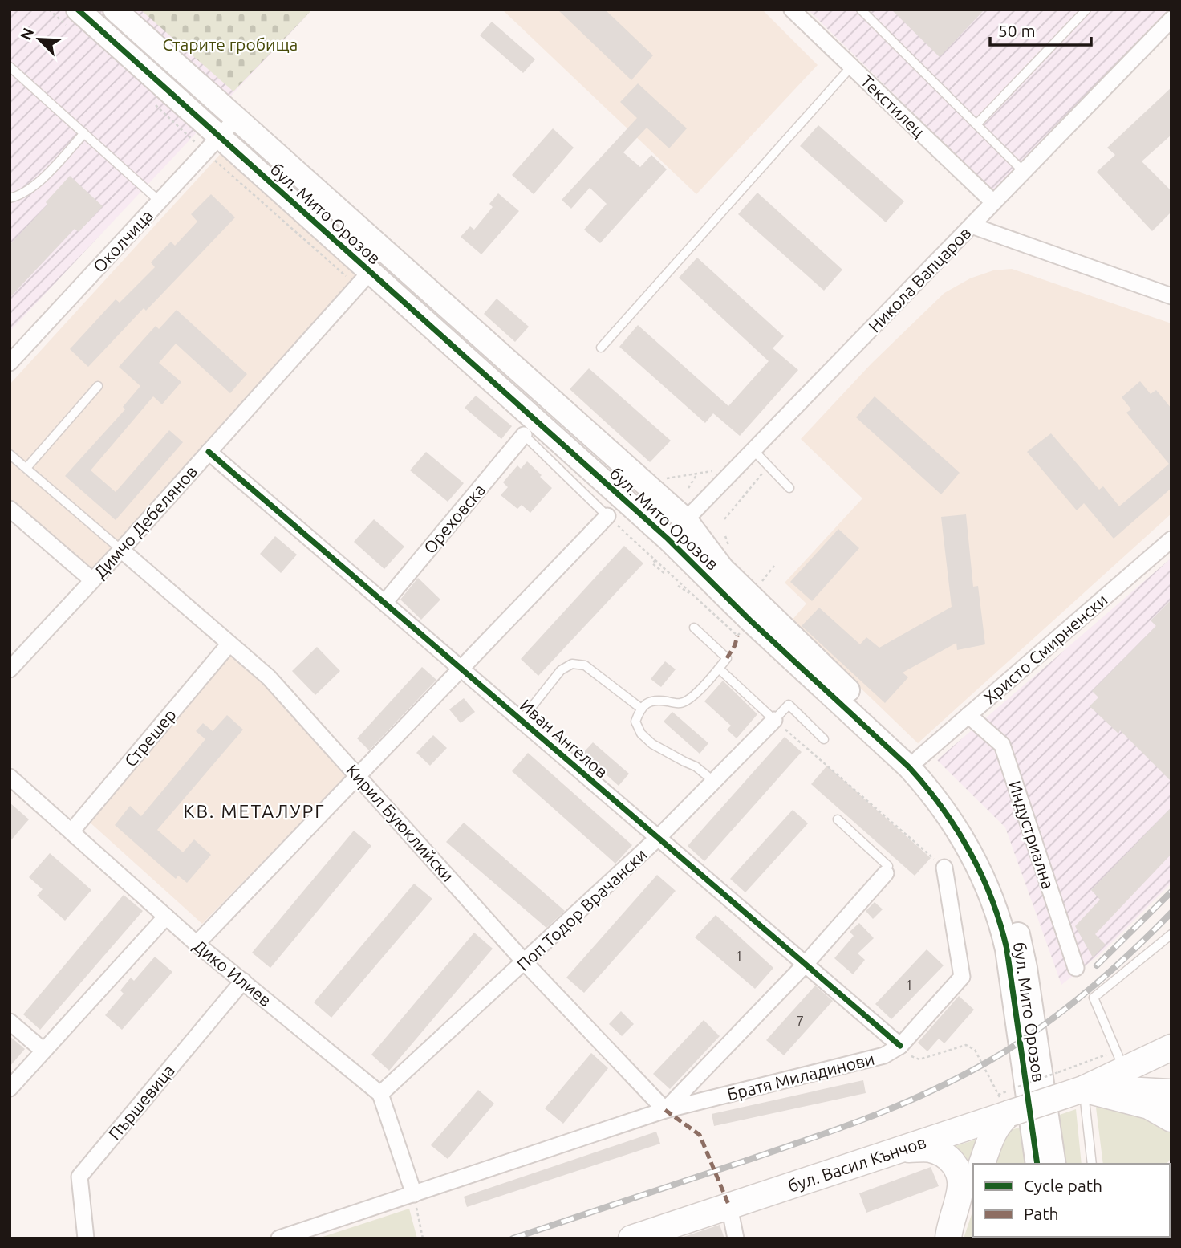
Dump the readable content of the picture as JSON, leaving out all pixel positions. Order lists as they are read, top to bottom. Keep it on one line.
{"streets":{"main road":["бул. Мито Орозов","бул. Васил Кънчов"],"street":["Текстилец","Околчица","Никола Вапцаров","Ореховска","Димчо Дебелянов","Христо Смирненски","Стрешер","Иван Ангелов","Кирил Буюклийски","Индустриална","Поп Тодор Врачански","Дико Илиев","Братя Миладинови","Пършевица"]},"crossings":[["Текстилец","Никола Вапцаров"],["бул. Мито Орозов","Околчица"],["бул. Мито Орозов","Никола Вапцаров"],["бул. Мито Орозов","Димчо Дебелянов"],["бул. Мито Орозов","Христо Смирненски"],["Ореховска","Иван Ангелов"],["Димчо Дебелянов","Иван Ангелов"],["Димчо Дебелянов","Кирил Буюклийски"],["Христо Смирненски","Индустриална"],["Стрешер","Кирил Буюклийски"],["Стрешер","Дико Илиев"],["Иван Ангелов","Поп Тодор Врачански"],["Иван Ангелов","Братя Миладинови"],["Кирил Буюклийски","Поп Тодор Врачански"],["Кирил Буюклийски","Братя Миладинови"],["Поп Тодор Врачански","Дико Илиев"],["Дико Илиев","Пършевица"]],"districts":["КВ. МЕТАЛУРГ"],"parks":["Старите гробища"],"house_numbers":["1","1","7"],"legend":["Cycle path","Path"],"scale_bar":"50 m","north":"top left"}
